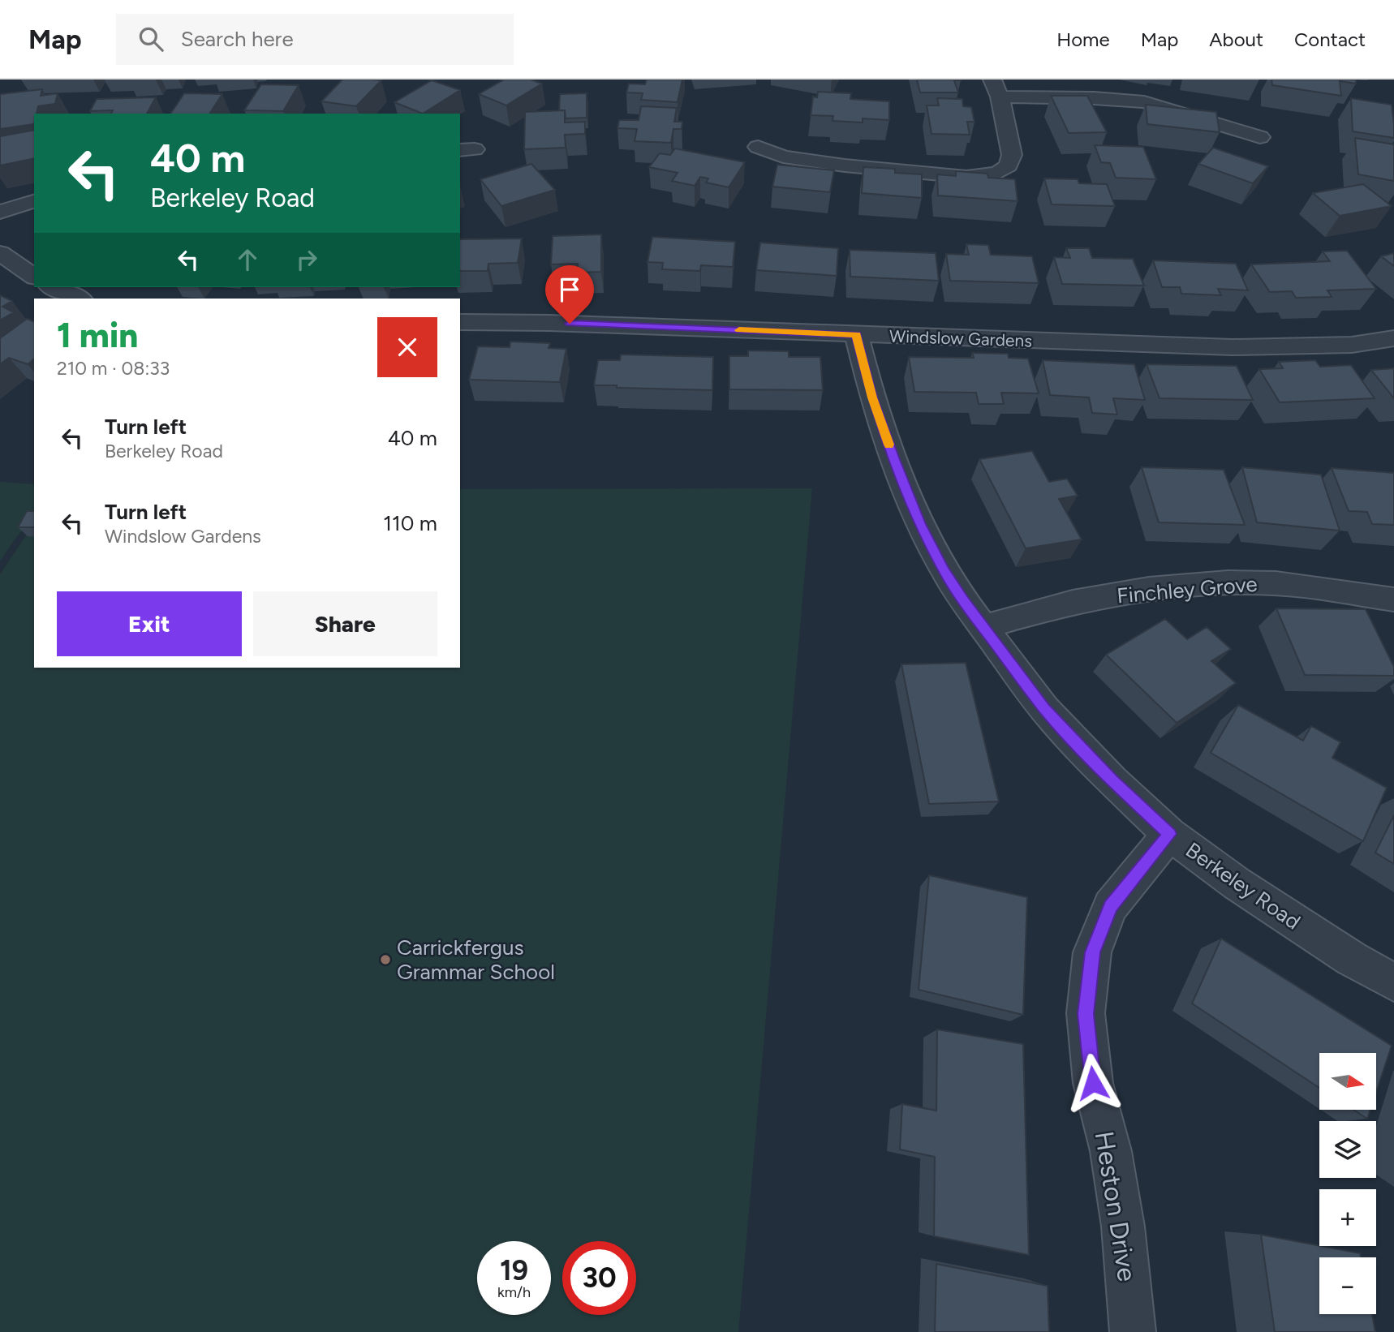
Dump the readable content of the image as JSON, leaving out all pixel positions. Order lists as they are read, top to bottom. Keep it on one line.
{"streets":{"street":["Windslow Gardens","Finchley Grove","Berkeley Road","Heston Drive"]},"crossings":[["Windslow Gardens","Berkeley Road"],["Finchley Grove","Berkeley Road"],["Berkeley Road","Heston Drive"]],"places":["Carrickfergus Grammar School"],"north":"right","page":{"header":"Map","search":"Search here","nav":["Home","Map","About","Contact"],"turn":["40 m","Berkeley Road"],"heading":["1 min","210 m · 08:33"],"list":[{"name":"Turn left","note":"Berkeley Road","value":"40 m"},{"name":"Turn left","note":"Windslow Gardens","value":"110 m"}],"buttons":["Exit","Share"],"map_buttons":["+","−"],"speed":"19 km/h","limit":"30"}}
